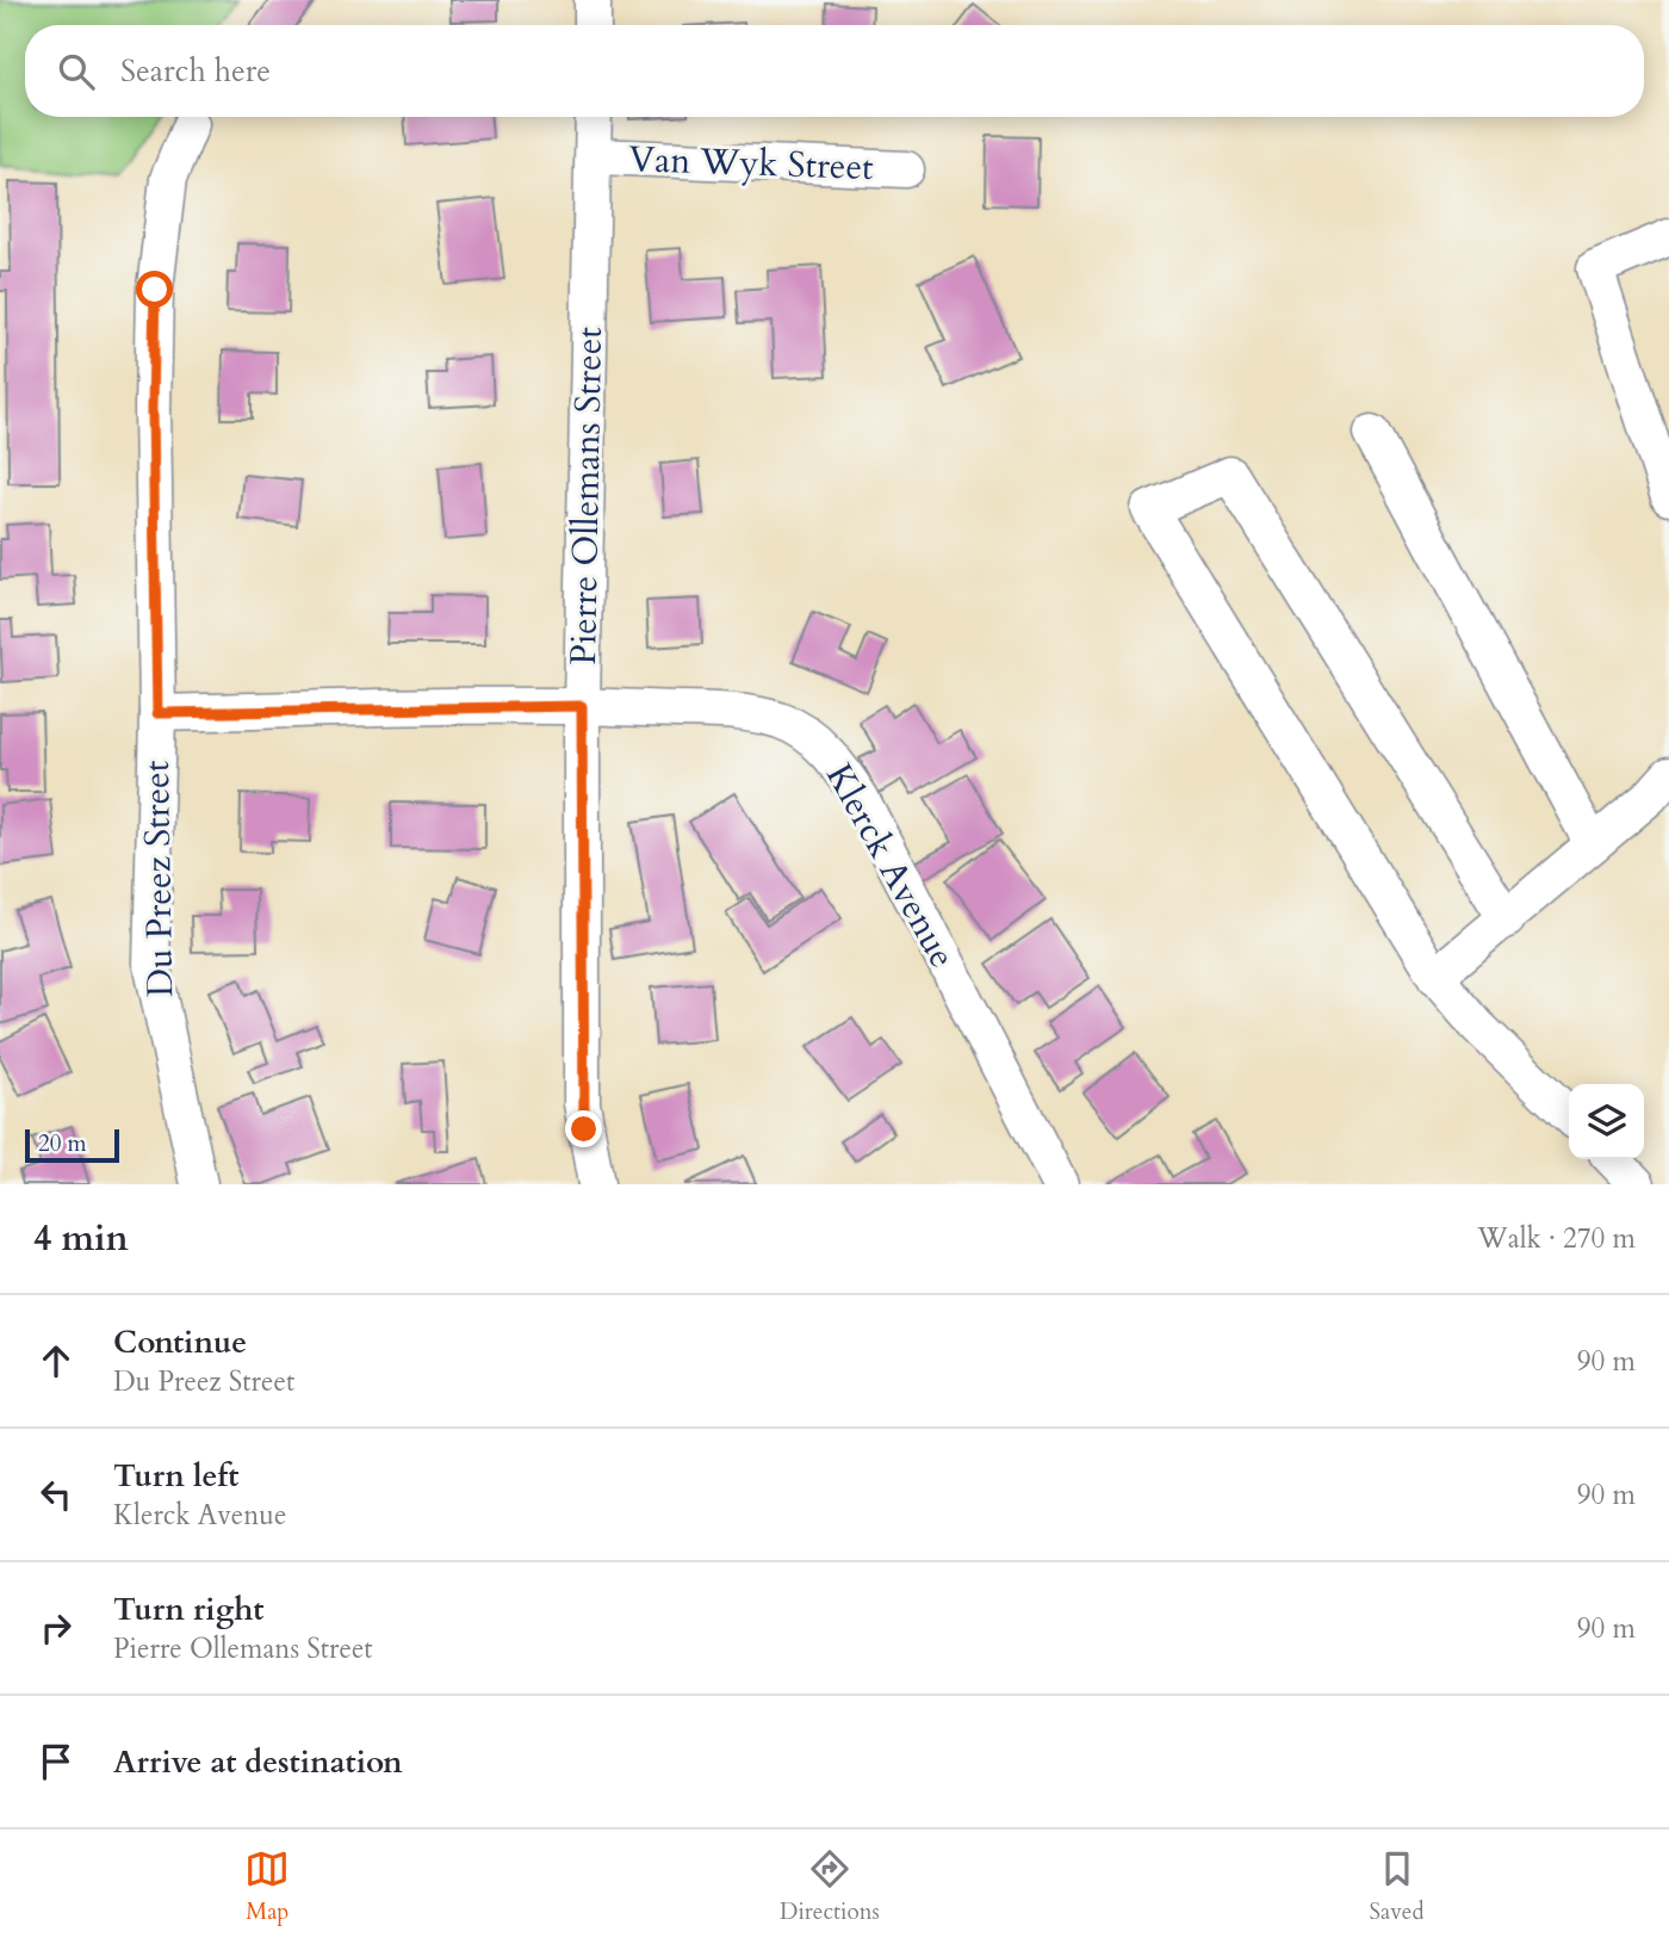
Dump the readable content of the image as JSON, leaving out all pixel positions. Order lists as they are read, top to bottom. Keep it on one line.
{"streets":{"street":["Van Wyk Street","Pierre Ollemans Street","Klerck Avenue","Du Preez Street"]},"crossings":[["Van Wyk Street","Pierre Ollemans Street"],["Pierre Ollemans Street","Klerck Avenue"],["Klerck Avenue","Du Preez Street"]],"scale_bar":"20 m","page":{"search":"Search here","scale":"20 m","heading":["4 min","Walk · 270 m"],"list":[["Continue","Du Preez Street","90 m"],["Turn left","Klerck Avenue","90 m"],["Turn right","Pierre Ollemans Street","90 m"],"Arrive at destination"],"nav":["Map","Directions","Saved"]}}
